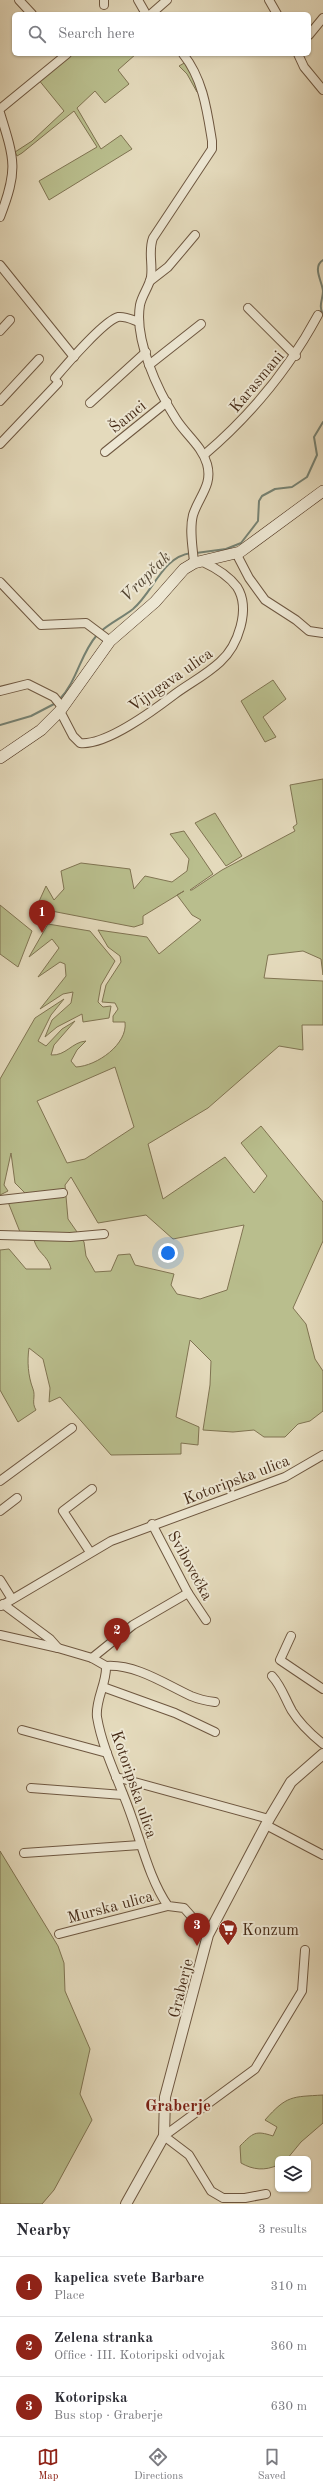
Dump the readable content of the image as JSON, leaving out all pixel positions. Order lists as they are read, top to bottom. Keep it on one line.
{"streets":{"street":["Karasmani","Šamci","Vijugava ulica","Kotoripska ulica","Svibovečka","Murska ulica","Graberje"]},"crossings":[["Kotoripska ulica","Svibovečka"],["Kotoripska ulica","Murska ulica"]],"districts":["Graberje"],"water":["Vrapčak"],"places":{"supermarket":["Konzum"]},"page":{"search":"Search here","pins":["1","2","3"],"heading":["Nearby","3 results"],"list":[{"mark":"1","name":"kapelica svete Barbare","note":"Place","value":"310 m"},{"mark":"2","name":"Zelena stranka","note":"Office · III. Kotoripski odvojak","value":"360 m"},{"mark":"3","name":"Kotoripska","note":"Bus stop · Graberje","value":"630 m"}],"nav":["Map","Directions","Saved"]}}
